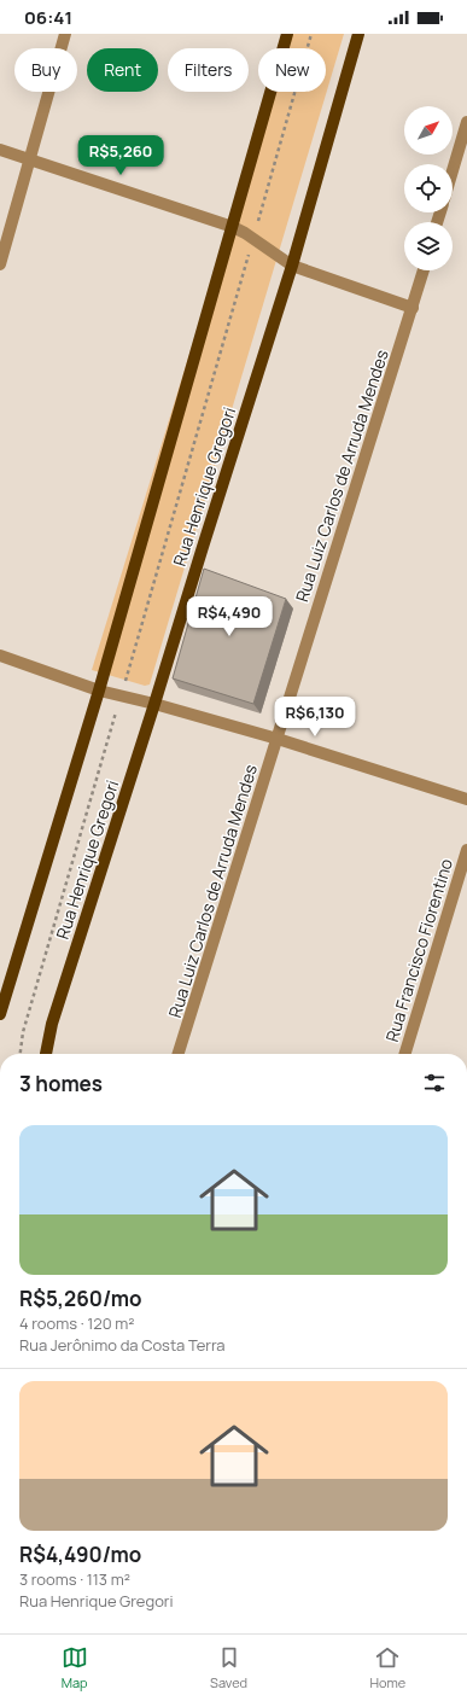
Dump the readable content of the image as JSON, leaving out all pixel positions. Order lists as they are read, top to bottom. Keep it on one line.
{"streets":{"main road":["Rua Henrique Gregori"],"street":["Rua Luiz Carlos de Arruda Mendes","Rua Francisco Fiorentino"]},"north":"top right","page":{"status":"06:41","chip":["Buy","Rent","Filters","New"],"price":["R$5,260","R$4,490","R$6,130"],"heading":"3 homes","list":[{"name":"R$5,260/mo","note":"4 rooms · 120 m² · Rua Jerônimo da Costa Terra"},{"name":"R$4,490/mo","note":"3 rooms · 113 m² · Rua Henrique Gregori"}],"tabs":["Map","Saved","Home"]}}
